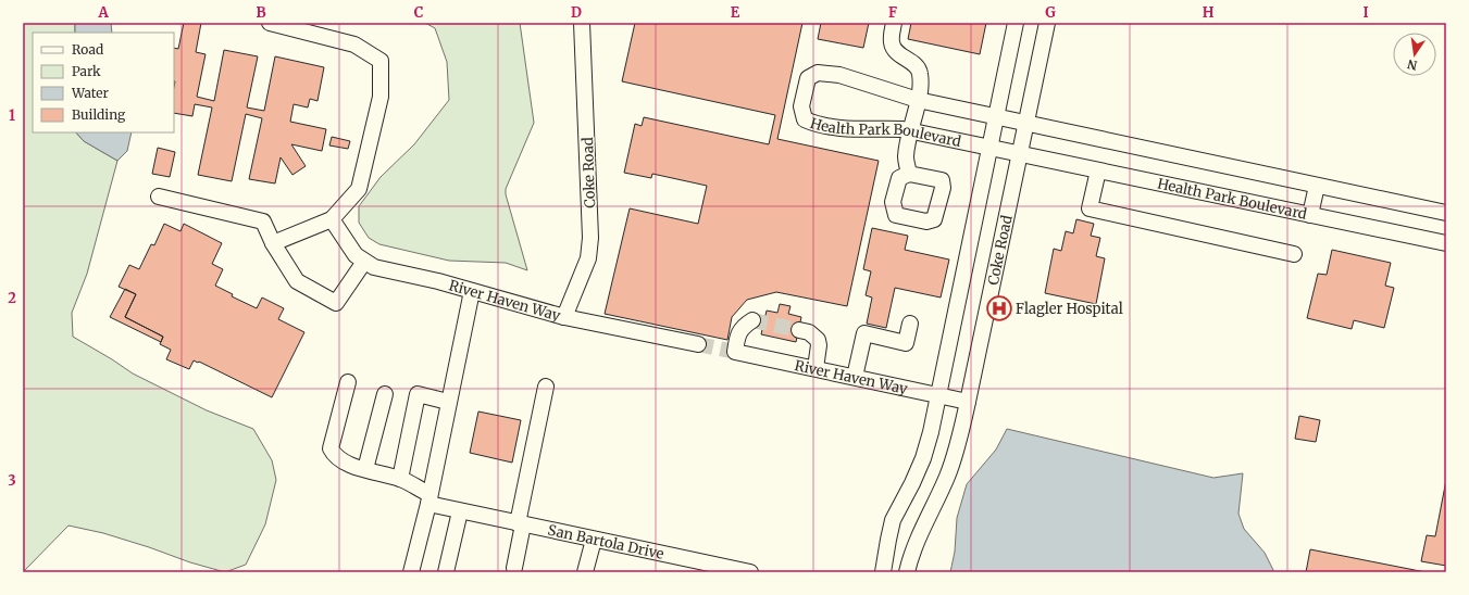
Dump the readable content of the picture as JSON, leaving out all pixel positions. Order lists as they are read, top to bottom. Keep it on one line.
{"streets":{"street":["Health Park Boulevard","Coke Road","River Haven Way","San Bartola Drive"]},"crossings":[["Health Park Boulevard","Coke Road"],["Coke Road","River Haven Way"]],"places":{"hospital":["Flagler Hospital"]},"legend":["Road","Park","Water","Building"],"north":"bottom","grid":{"columns":["A","B","C","D","E","F","G","H","I"],"rows":["1","2","3"]}}
